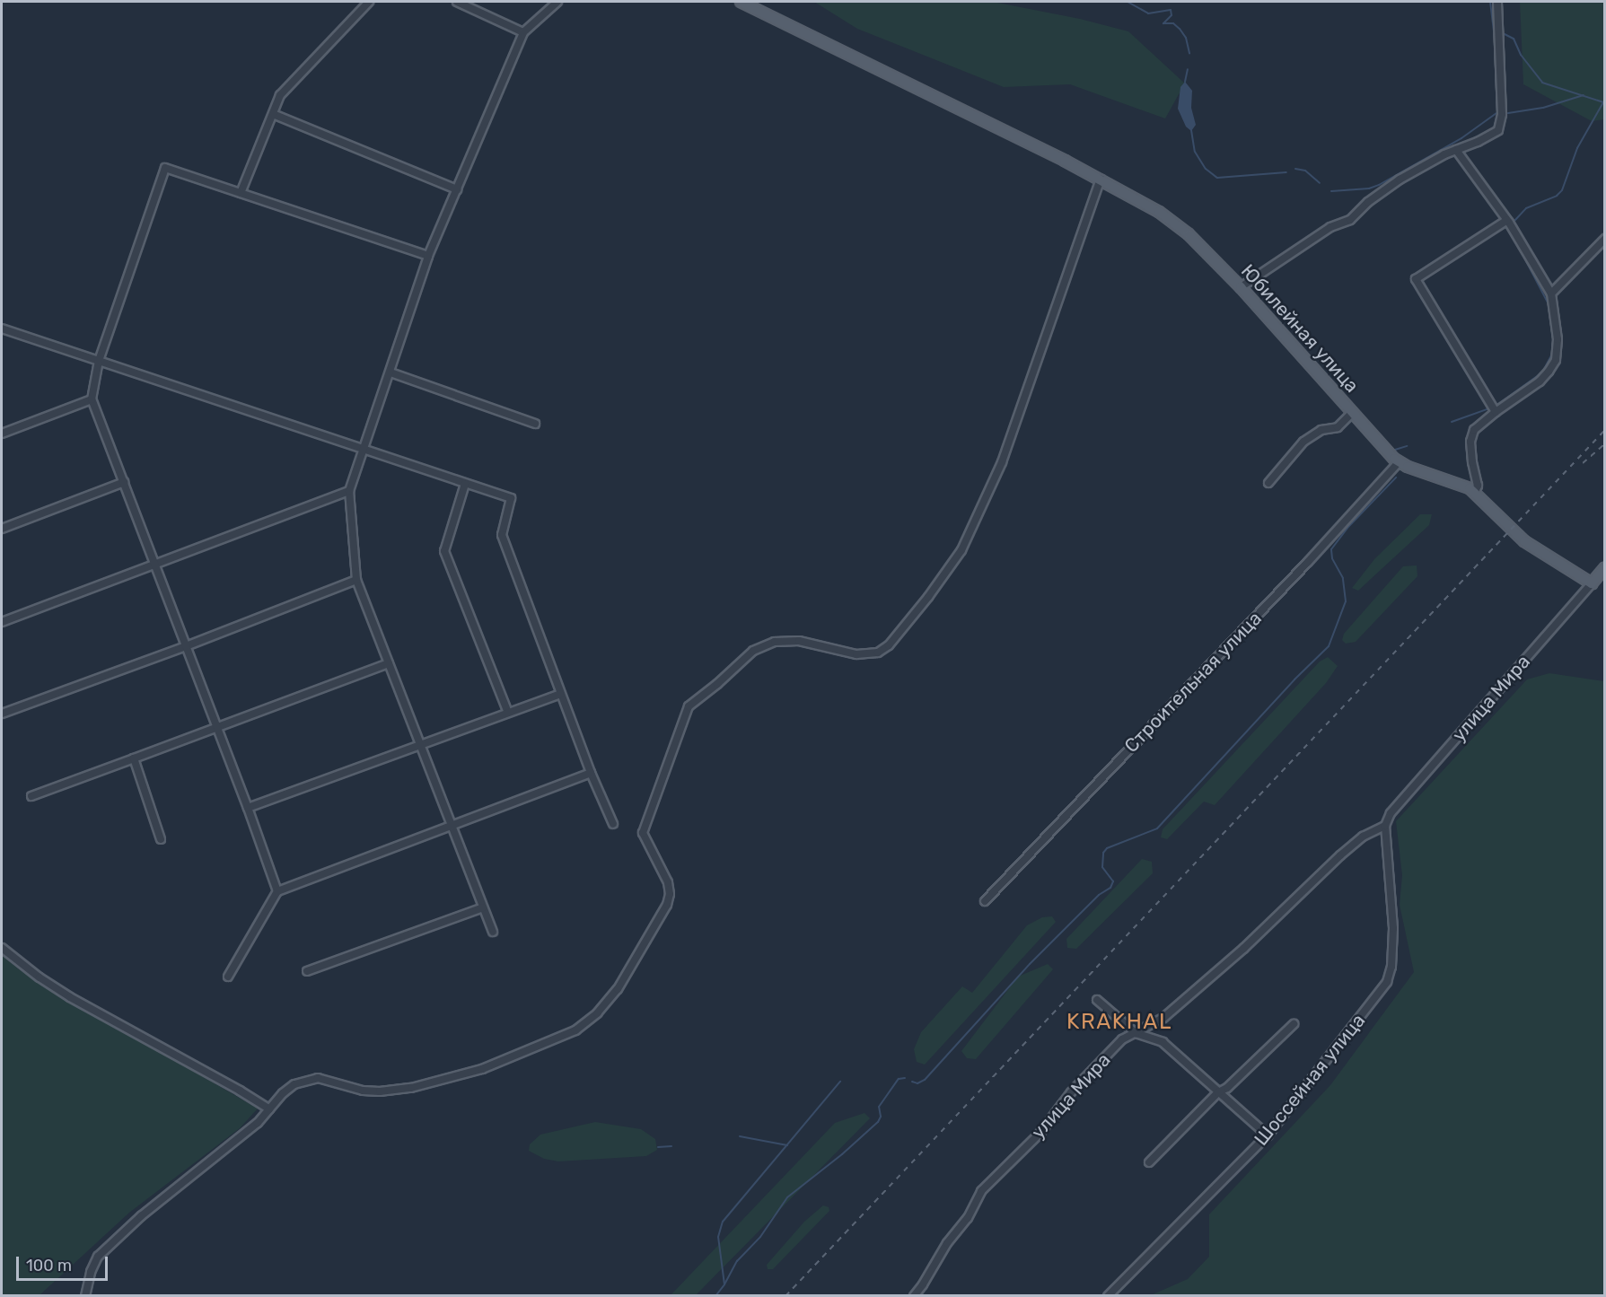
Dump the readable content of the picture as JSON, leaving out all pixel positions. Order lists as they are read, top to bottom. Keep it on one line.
{"streets":{"main road":["Юбилейная улица"],"street":["Строительная улица","улица Мира","Шоссейная улица"]},"crossings":[["Юбилейная улица","Строительная улица"],["Юбилейная улица","улица Мира"],["улица Мира","Шоссейная улица"]],"districts":["KRAKHAL"],"scale_bar":"100 m"}
